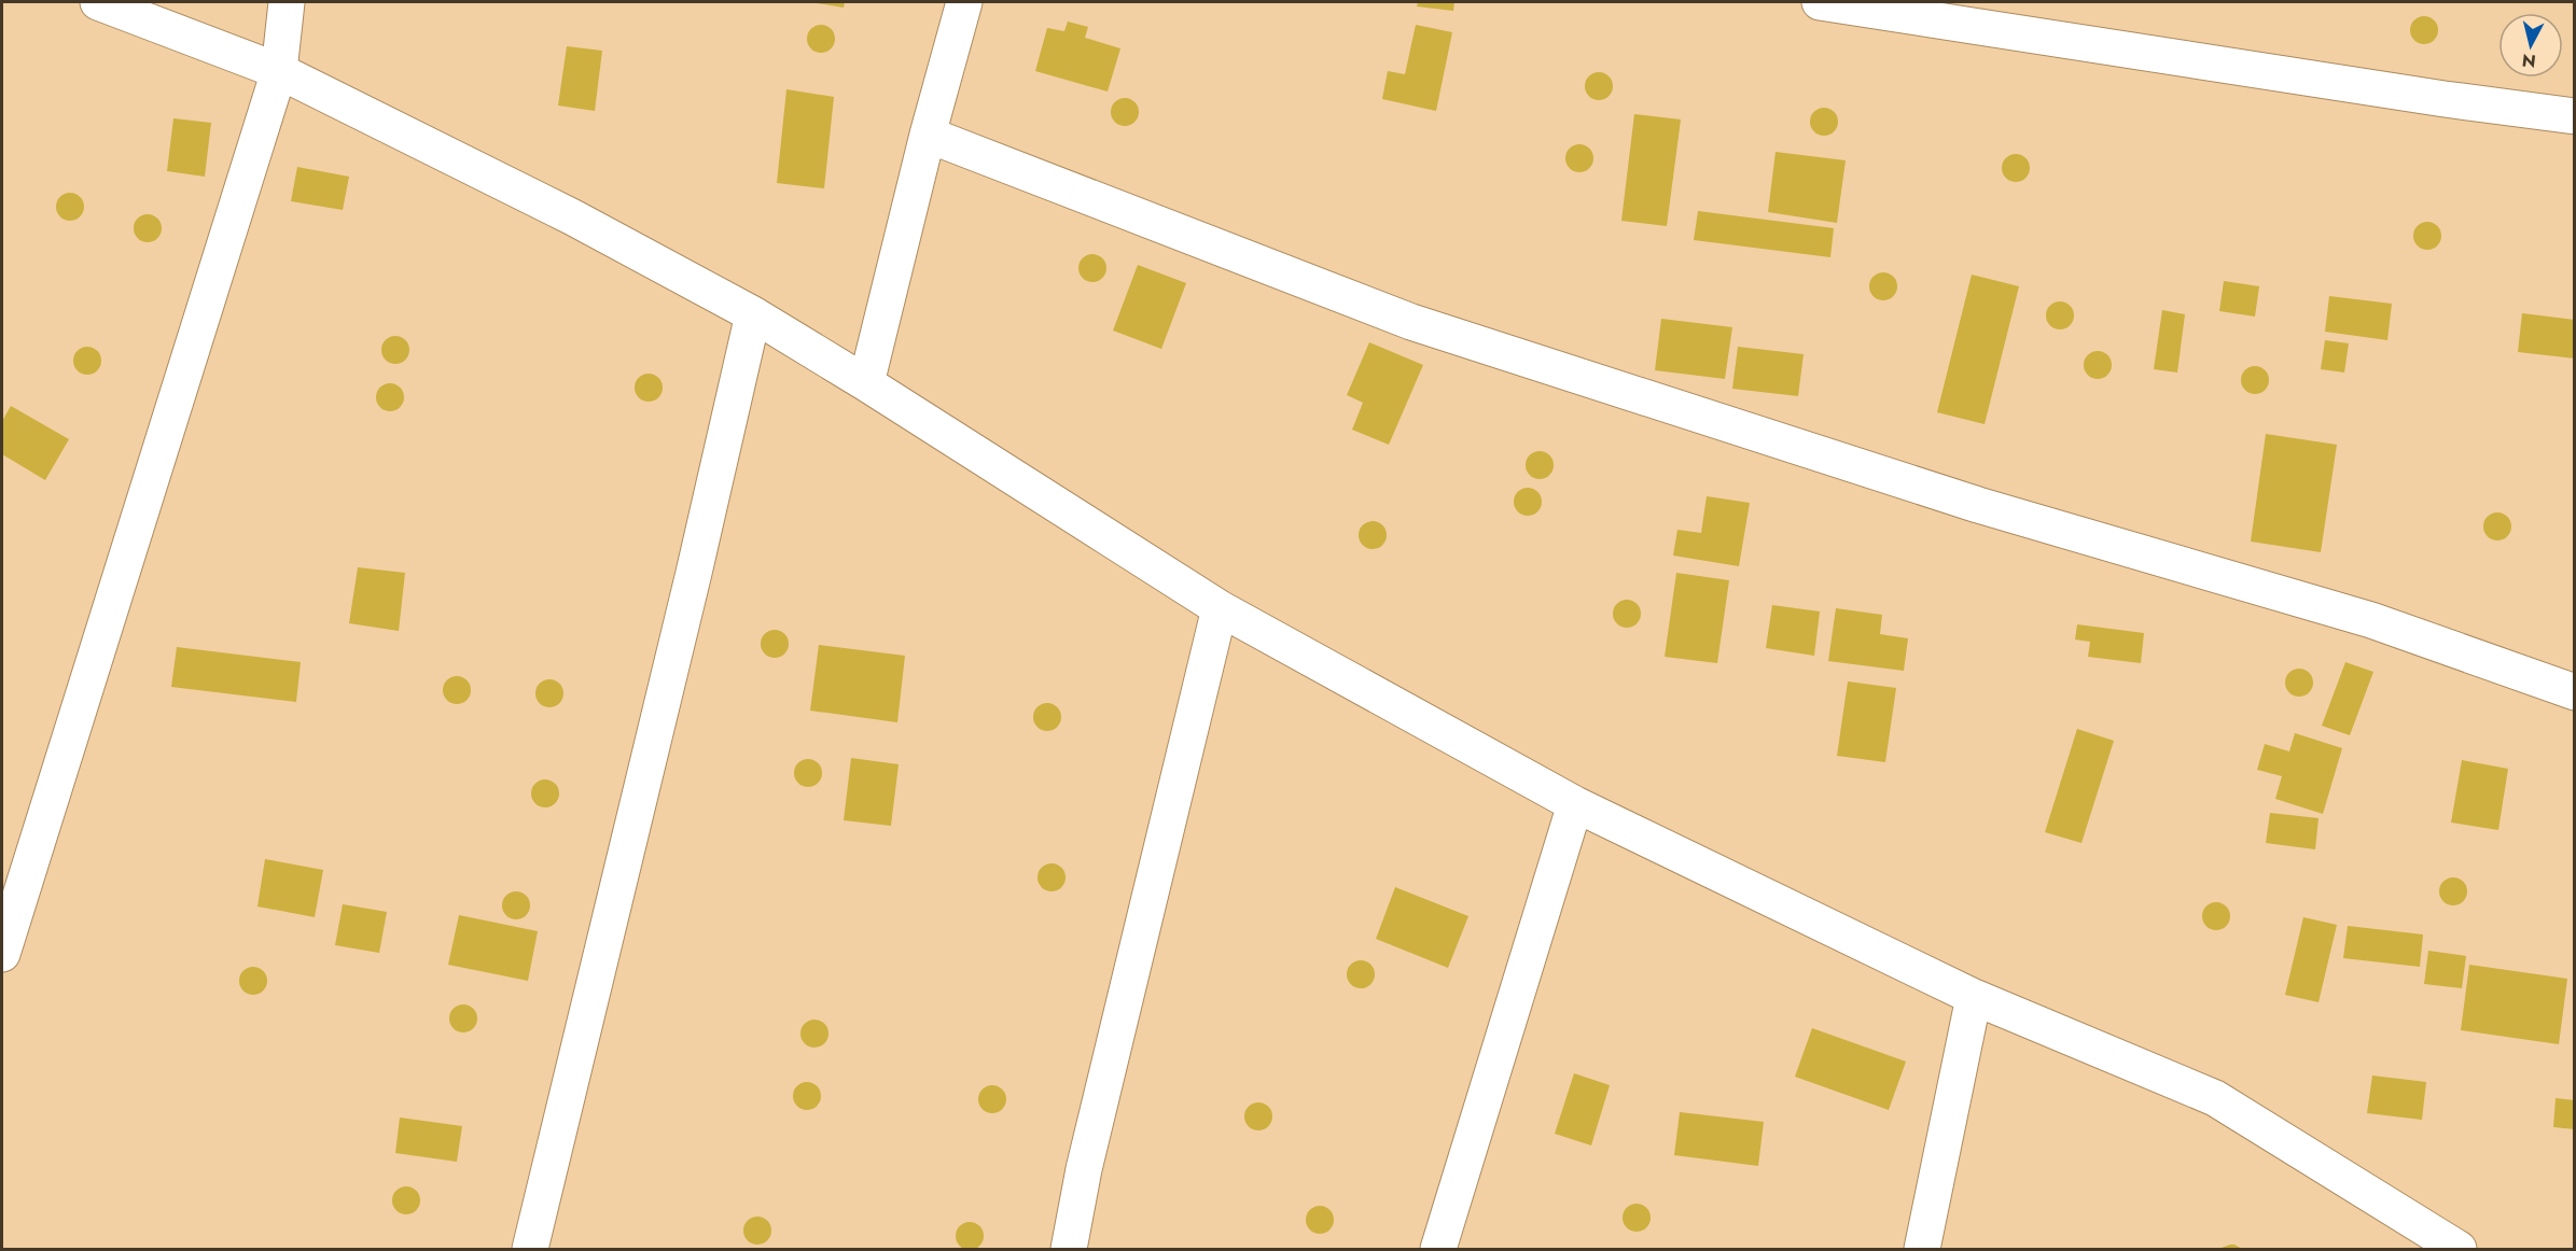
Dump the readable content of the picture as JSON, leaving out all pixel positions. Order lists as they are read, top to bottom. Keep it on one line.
{"north":"bottom"}
